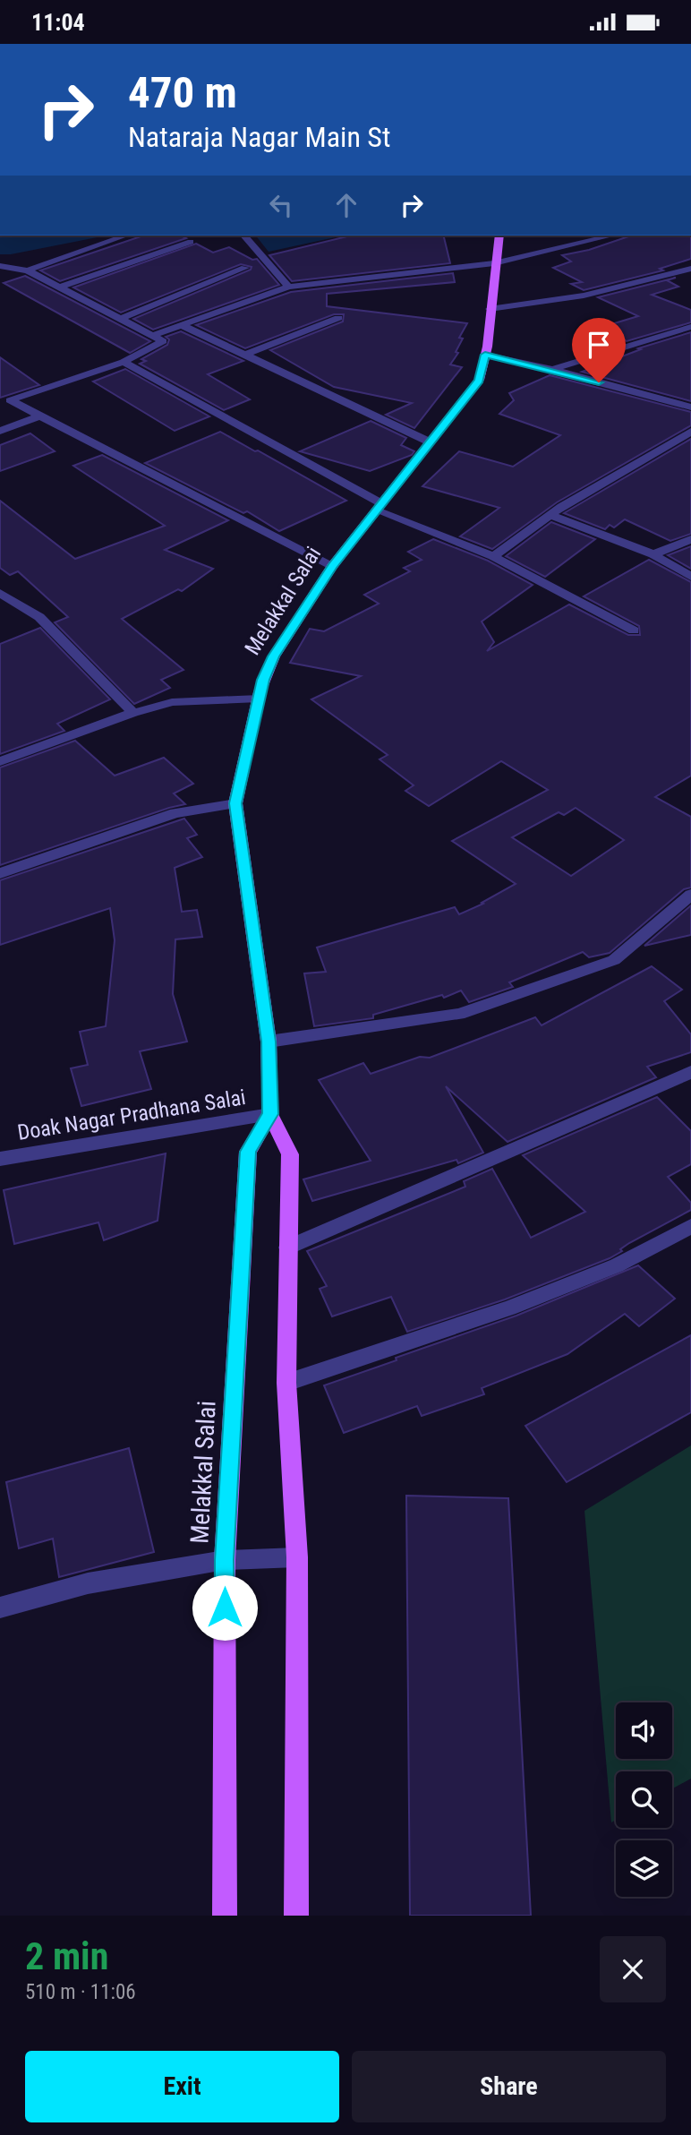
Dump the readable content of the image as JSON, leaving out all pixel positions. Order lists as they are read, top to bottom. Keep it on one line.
{"streets":{"main road":["Melakkal Salai"],"street":["Doak Nagar Pradhana Salai"]},"crossings":[["Melakkal Salai","Doak Nagar Pradhana Salai"]],"page":{"status":"11:04","turn":["470 m","Nataraja Nagar Main St"],"heading":["2 min","510 m · 11:06"],"buttons":["Exit","Share"]}}
